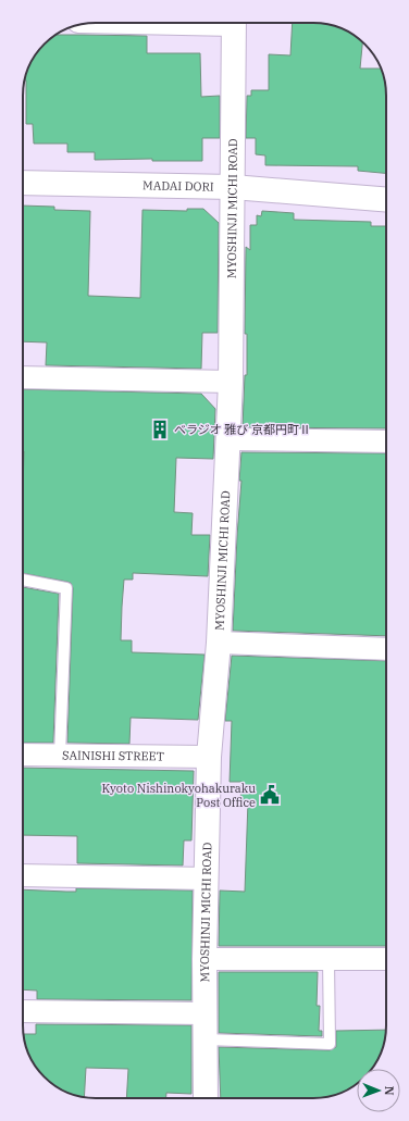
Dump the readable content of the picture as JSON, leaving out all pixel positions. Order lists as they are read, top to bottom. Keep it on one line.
{"streets":{"main road":["MADAI DORI","MYOSHINJI MICHI ROAD"],"street":["SAINISHI STREET"]},"crossings":[["MADAI DORI","MYOSHINJI MICHI ROAD"],["MYOSHINJI MICHI ROAD","SAINISHI STREET"]],"places":{"building":["べラジオ 雅び 京都円町Ⅱ"],"public building":["Kyoto Nishinokyohakuraku Post Office"]},"north":"right"}
